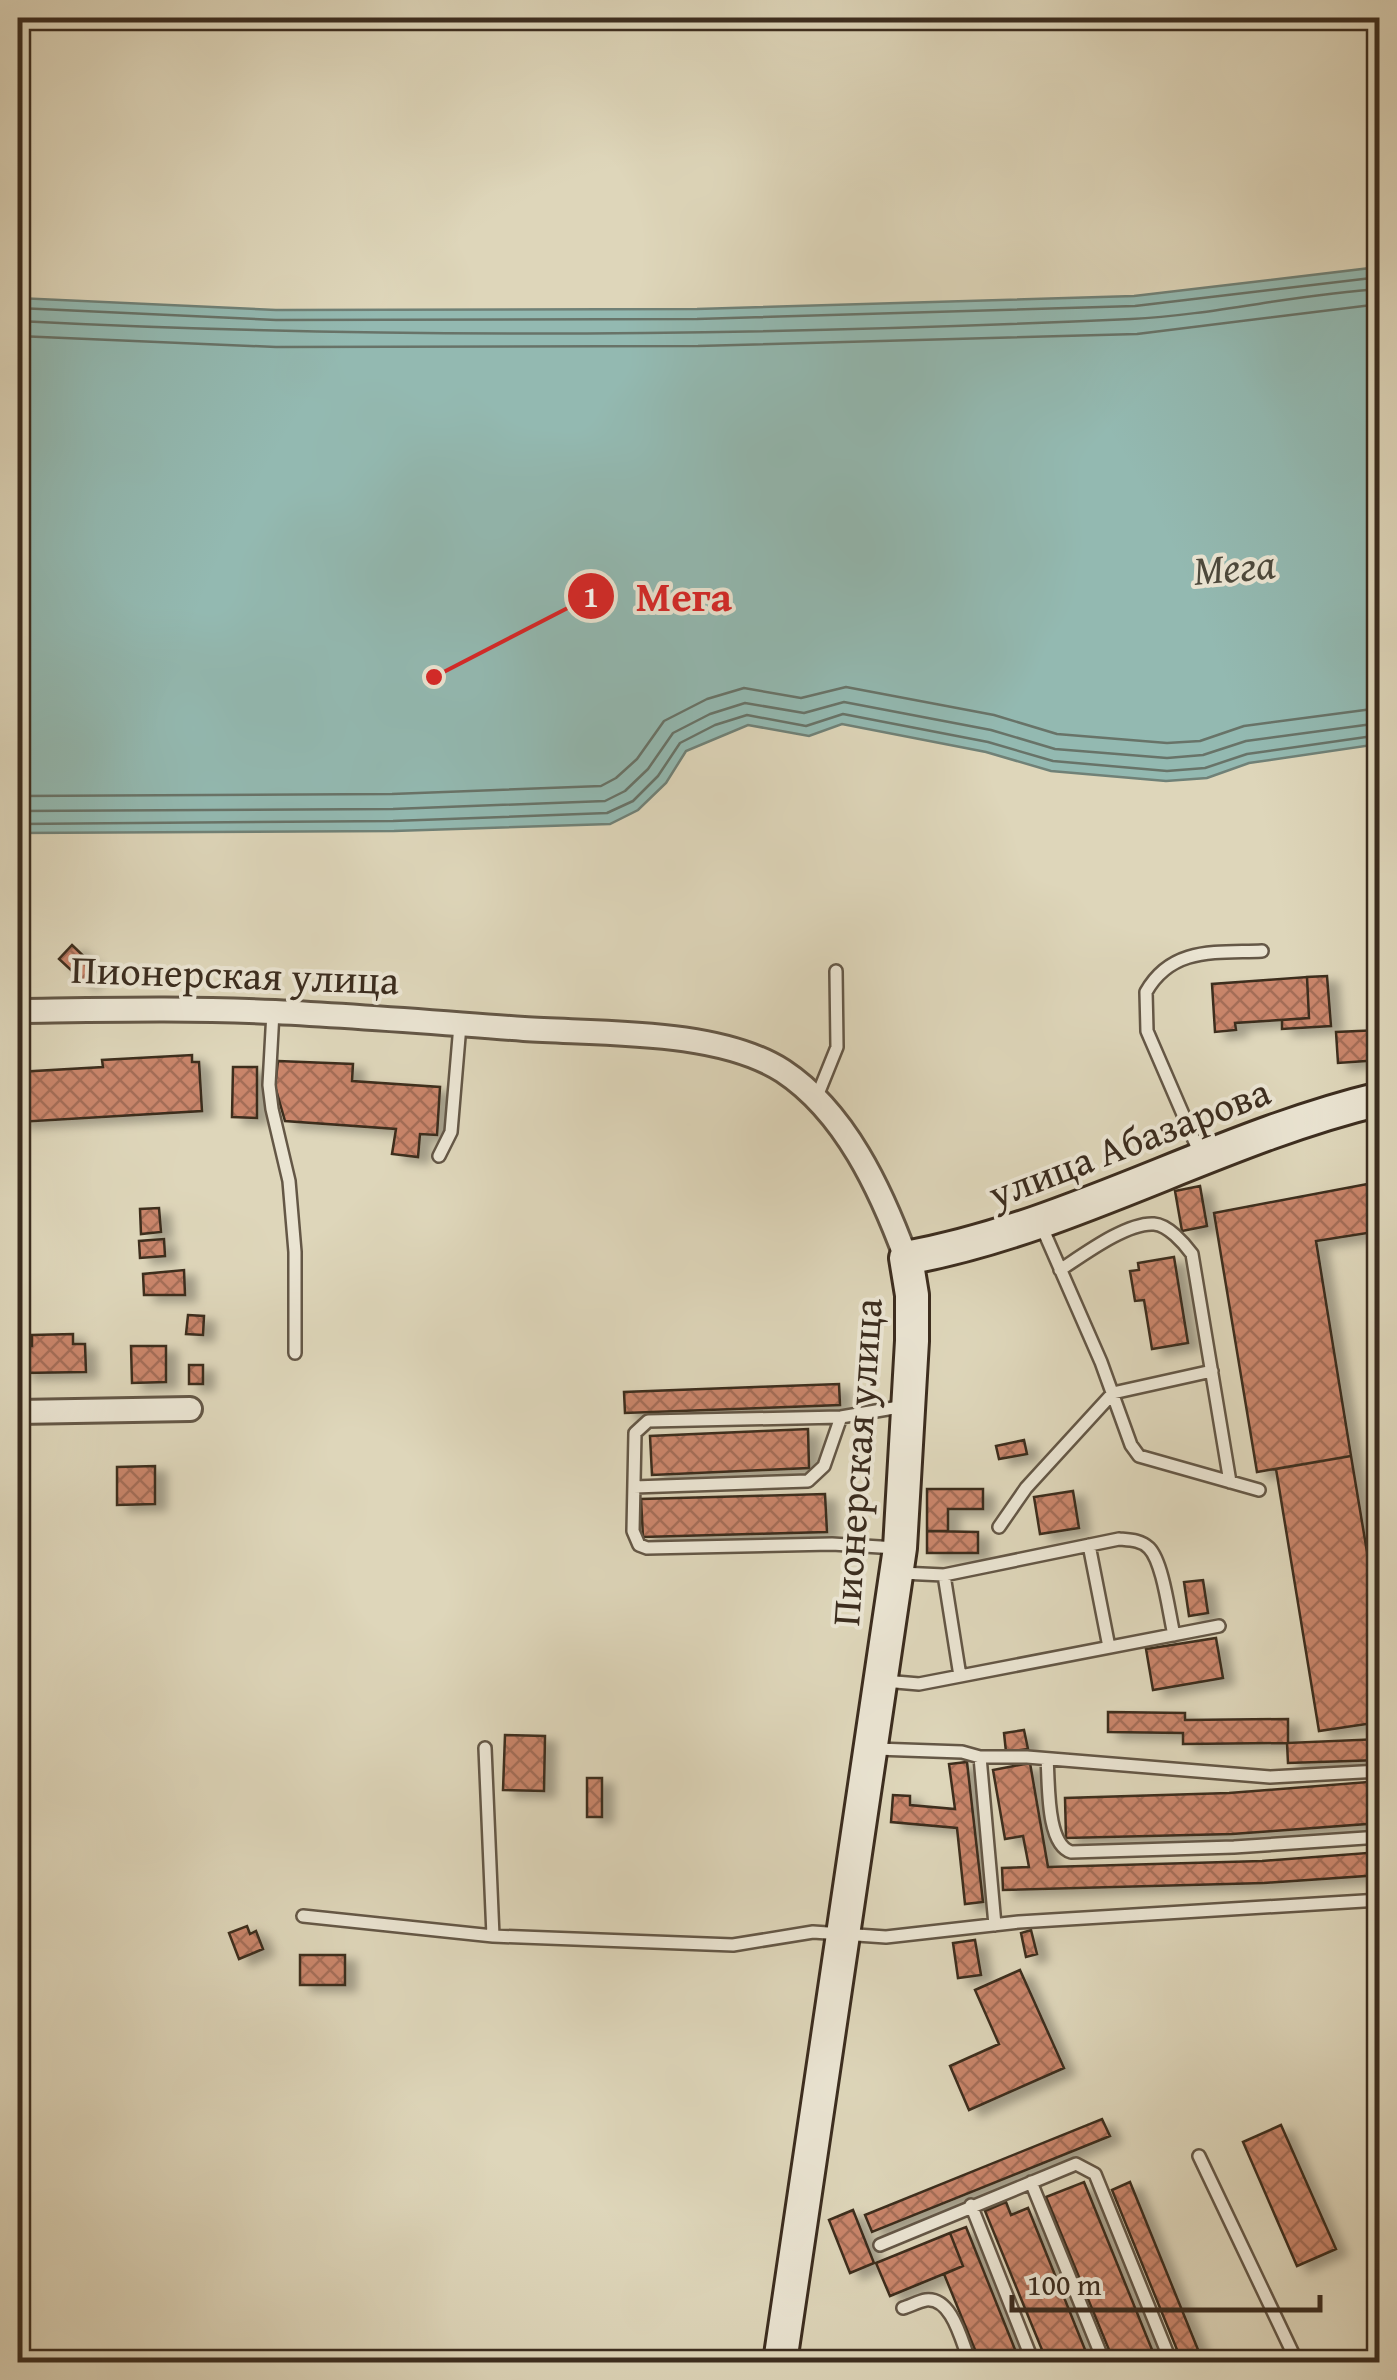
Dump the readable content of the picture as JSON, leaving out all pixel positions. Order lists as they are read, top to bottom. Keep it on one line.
{"streets":{"street":["Пионерская улица","улица Абазарова"]},"crossings":[["Пионерская улица","улица Абазарова"]],"water":["Мега"],"places":["Мега"],"scale_bar":"100 m"}
